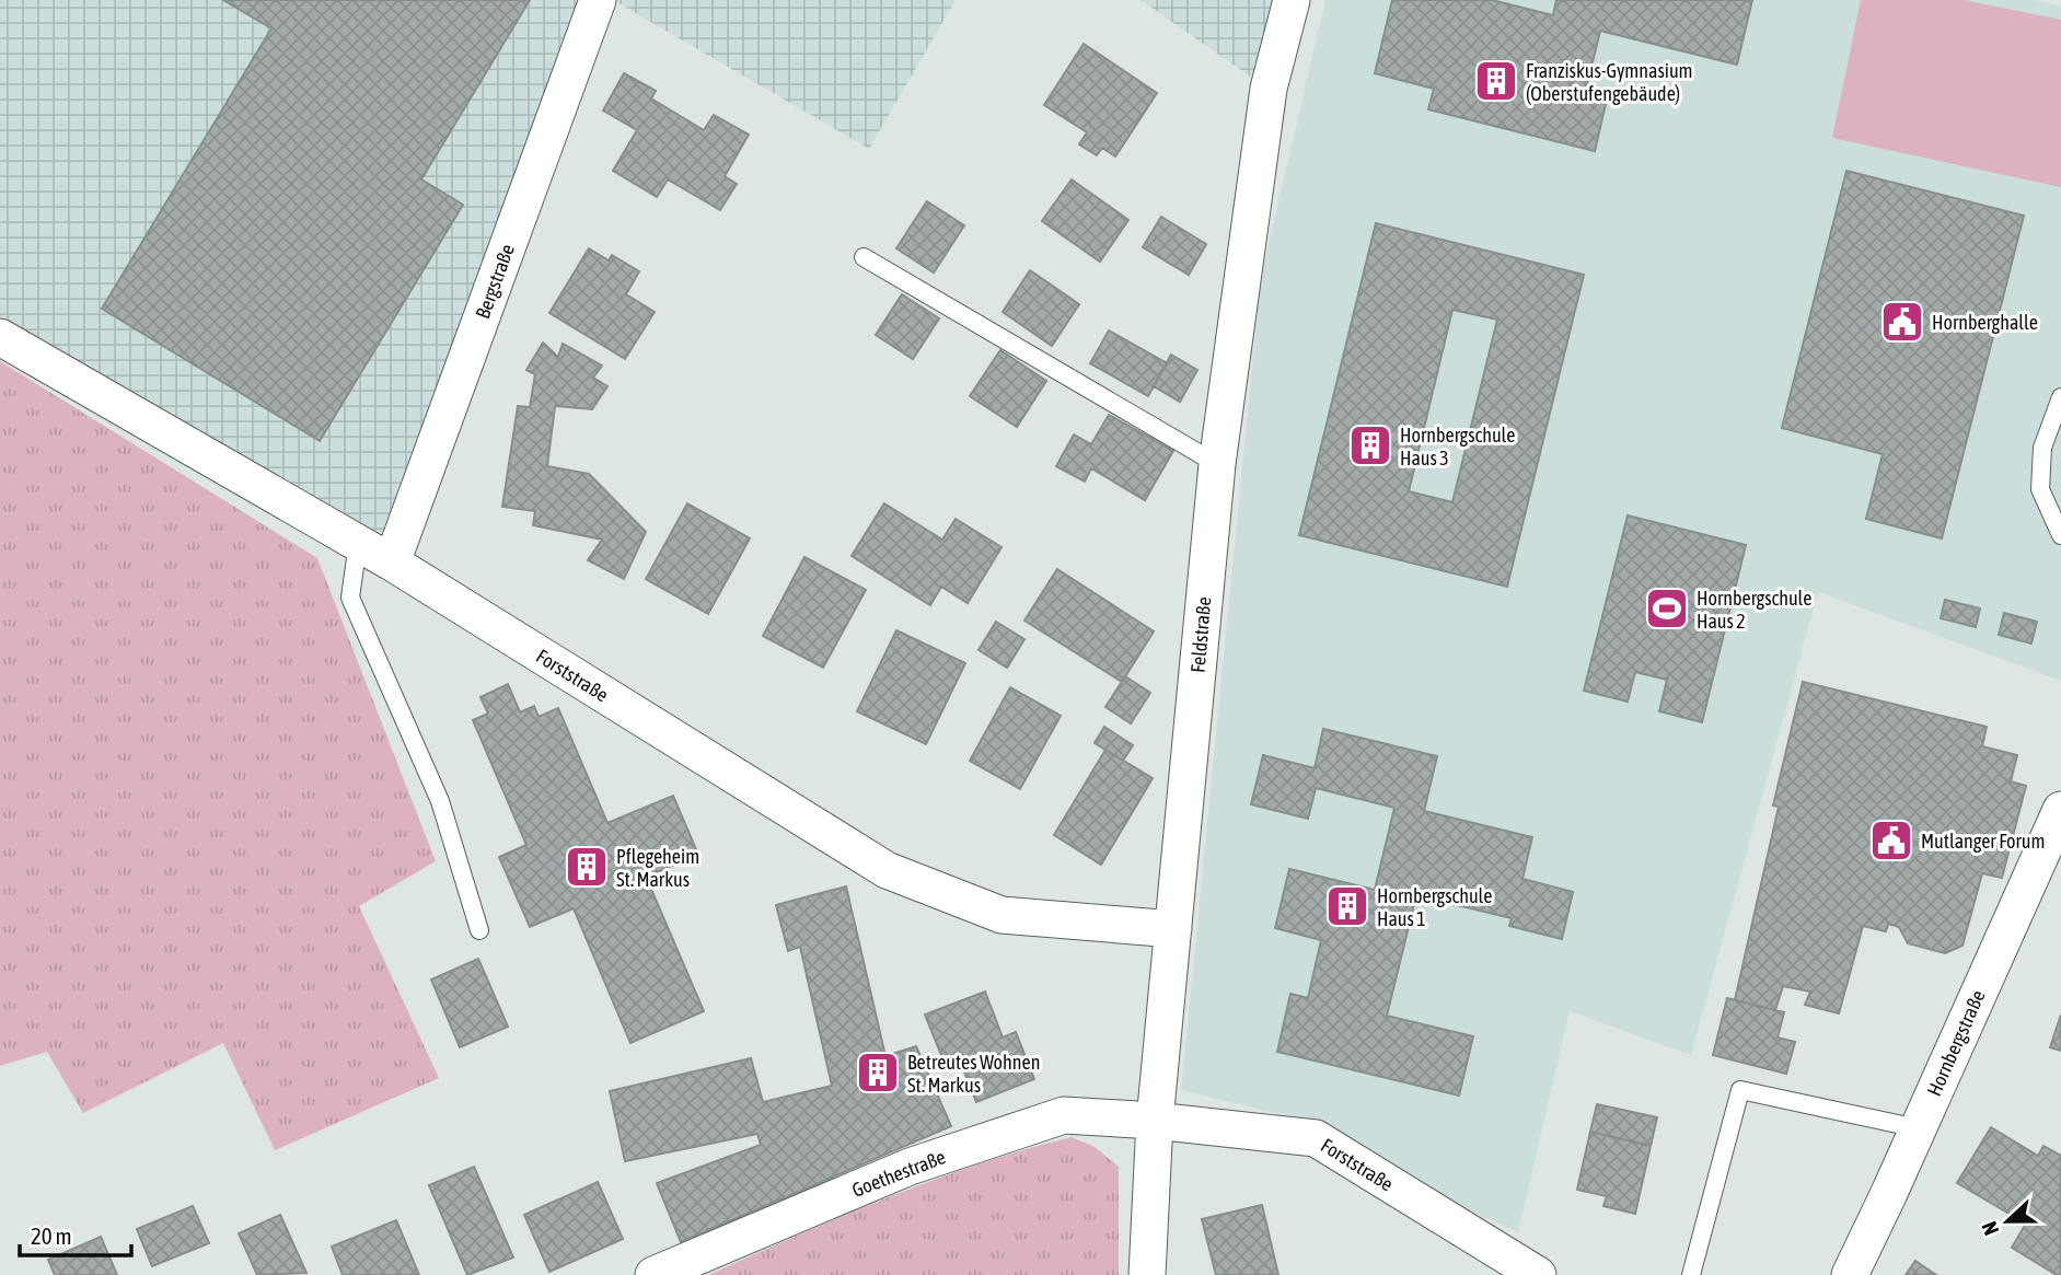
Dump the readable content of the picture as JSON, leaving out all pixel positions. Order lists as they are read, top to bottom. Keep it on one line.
{"streets":{"street":["Bergstraße","Feldstraße","Forststraße","Hornbergstraße","Goethestraße"]},"crossings":[["Bergstraße","Forststraße"],["Feldstraße","Forststraße"],["Feldstraße","Goethestraße"],["Forststraße","Goethestraße"]],"places":{"building":["Franziskus-Gymnasium (Oberstufengebäude)","Hornbergschule Haus 3","Pflegeheim St. Markus","Hornbergschule Haus 1","Betreutes Wohnen St. Markus"],"public building":["Hornberghalle","Mutlanger Forum"],"sports":["Hornbergschule Haus 2"]},"scale_bar":"20 m","north":"left"}
